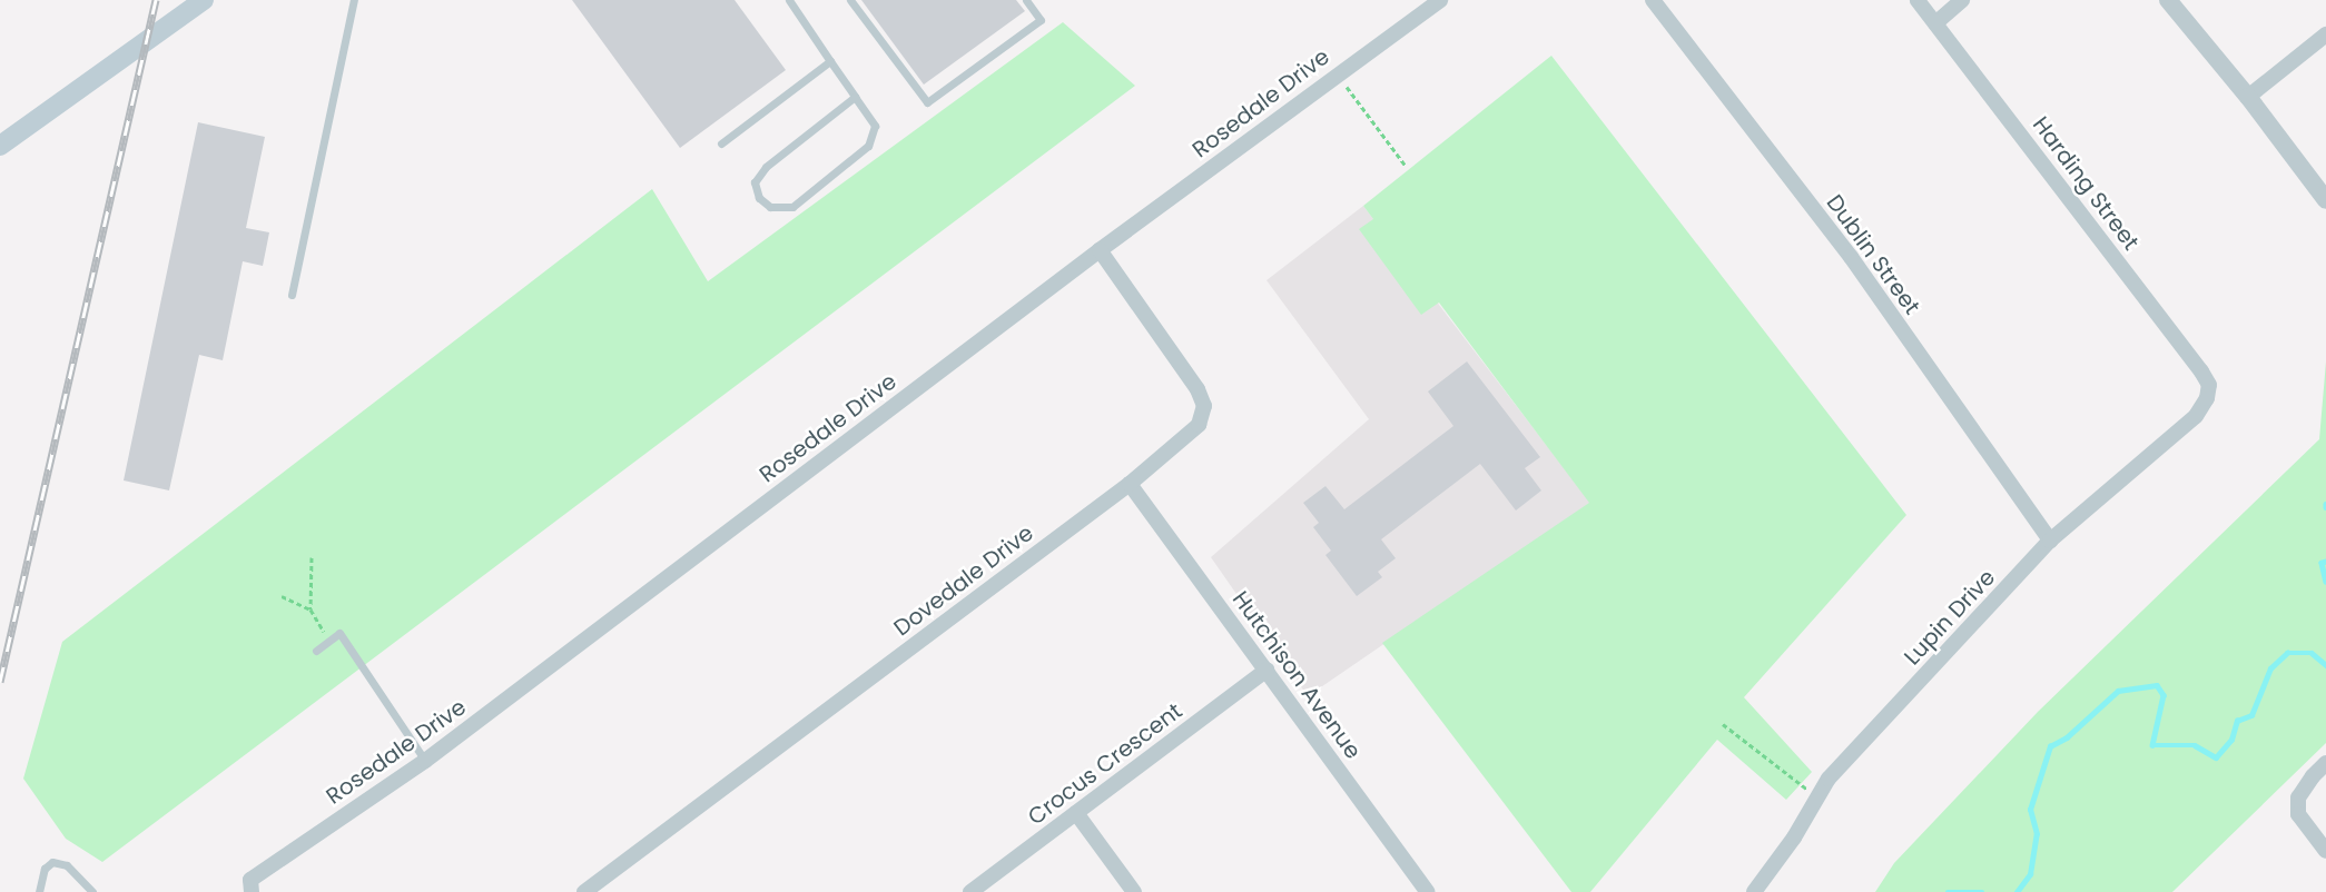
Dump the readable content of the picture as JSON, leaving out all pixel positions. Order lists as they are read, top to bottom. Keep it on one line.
{"streets":{"street":["Rosedale Drive","Harding Street","Dublin Street","Dovedale Drive","Lupin Drive","Hutchison Avenue","Crocus Crescent"]},"crossings":[["Rosedale Drive","Dovedale Drive"],["Harding Street","Lupin Drive"],["Dublin Street","Lupin Drive"],["Dovedale Drive","Hutchison Avenue"],["Hutchison Avenue","Crocus Crescent"]]}
